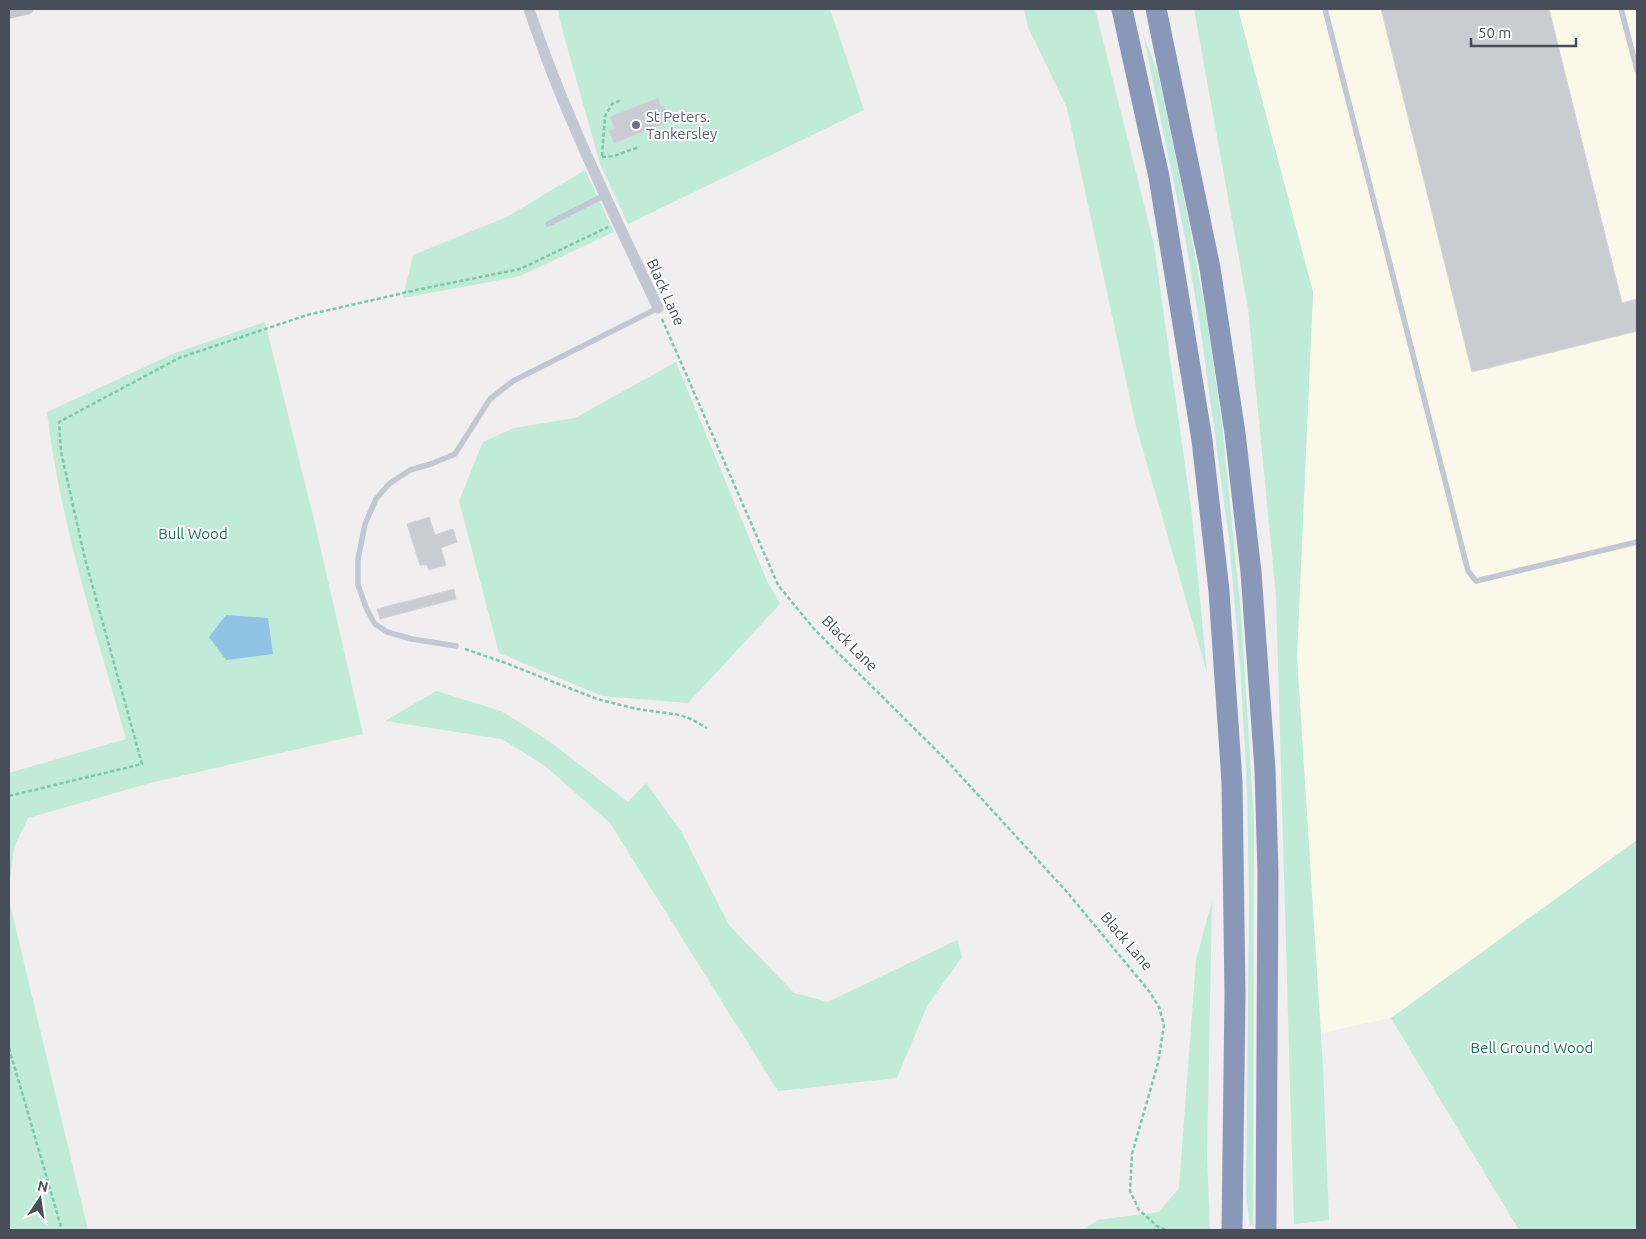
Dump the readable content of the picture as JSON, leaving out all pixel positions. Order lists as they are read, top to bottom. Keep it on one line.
{"streets":{"street":["Black Lane"]},"parks":["Bull Wood","Bell Ground Wood"],"places":["St Peters. Tankersley"],"scale_bar":"50 m","north":"top"}
